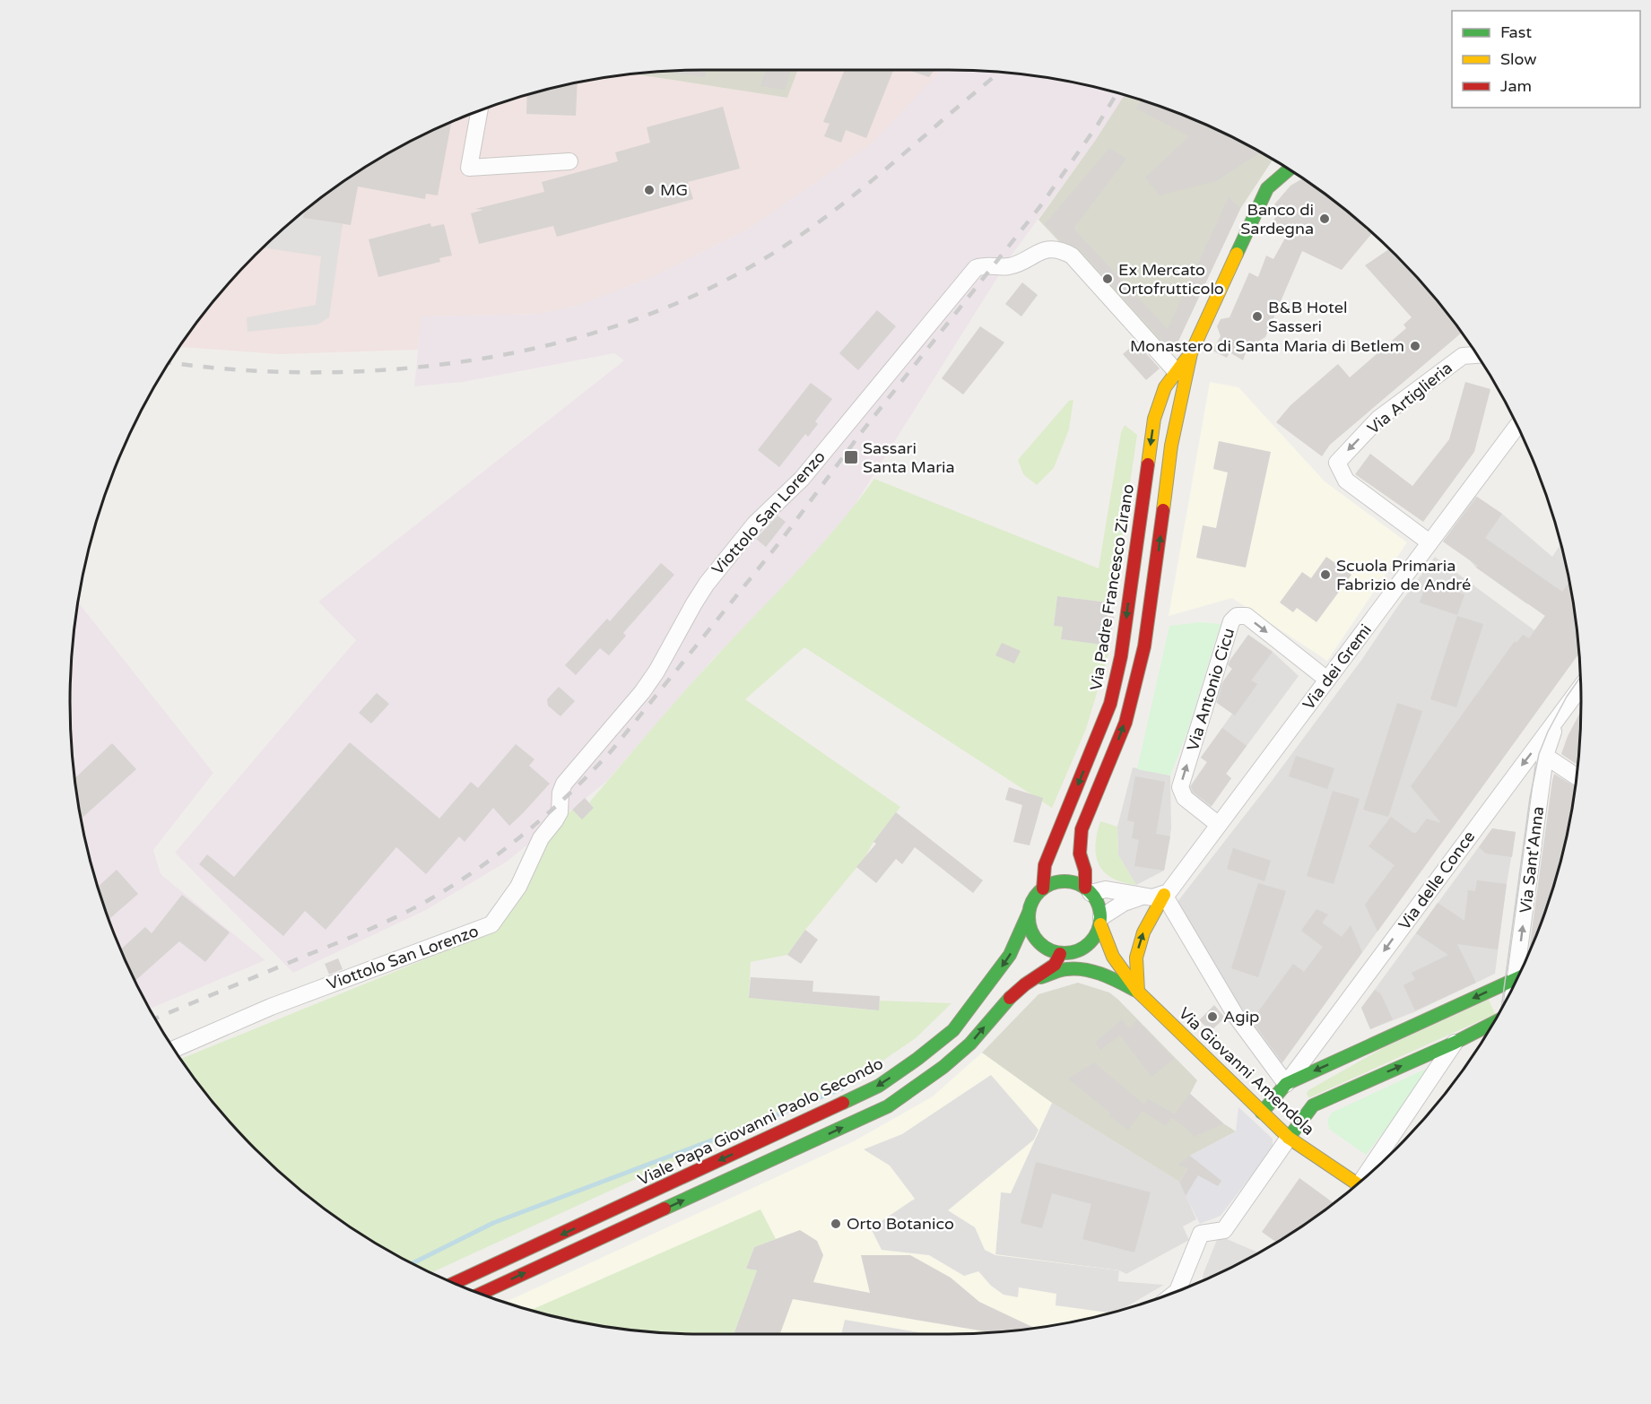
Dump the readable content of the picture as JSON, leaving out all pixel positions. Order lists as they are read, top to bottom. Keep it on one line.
{"streets":{"main road":["Via Padre Francesco Zirano","Via Giovanni Amendola","Viale Papa Giovanni Paolo Secondo"],"street":["Via Artiglieria","Viottolo San Lorenzo","Via dei Gremi","Via Antonio Cicu","Via Sant'Anna","Via delle Conce"]},"crossings":[["Via Artiglieria","Via dei Gremi"],["Viottolo San Lorenzo","Via Padre Francesco Zirano"],["Via Padre Francesco Zirano","Via Giovanni Amendola"],["Via Padre Francesco Zirano","Viale Papa Giovanni Paolo Secondo"],["Via dei Gremi","Via Antonio Cicu"],["Via Sant'Anna","Via delle Conce"],["Via Giovanni Amendola","Viale Papa Giovanni Paolo Secondo"]],"one_way":["Via Sant'Anna","Via delle Conce"],"places":{"other":["MG","Banco di Sardegna","Ex Mercato Ortofrutticolo","B&B Hotel Sasseri","Monastero di Santa Maria di Betlem","Scuola Primaria Fabrizio de André","Agip","Orto Botanico"],"transit":["Sassari Santa Maria"]},"legend":["Fast","Slow","Jam"]}
